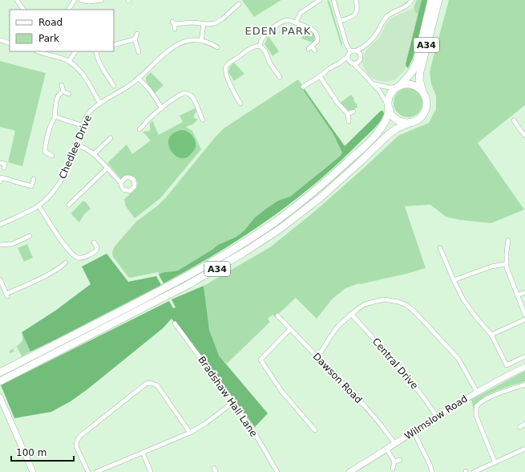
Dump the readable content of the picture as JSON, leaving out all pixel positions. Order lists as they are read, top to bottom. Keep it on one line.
{"streets":{"highway":["A34"],"main road":["Wilmslow Road"],"street":["Chedlee Drive","Central Drive","Dawson Road","Bradshaw Hall Lane"]},"crossings":[["Central Drive","Wilmslow Road"],["Dawson Road","Wilmslow Road"]],"districts":["EDEN PARK"],"legend":["Road","Park"],"scale_bar":"100 m"}
